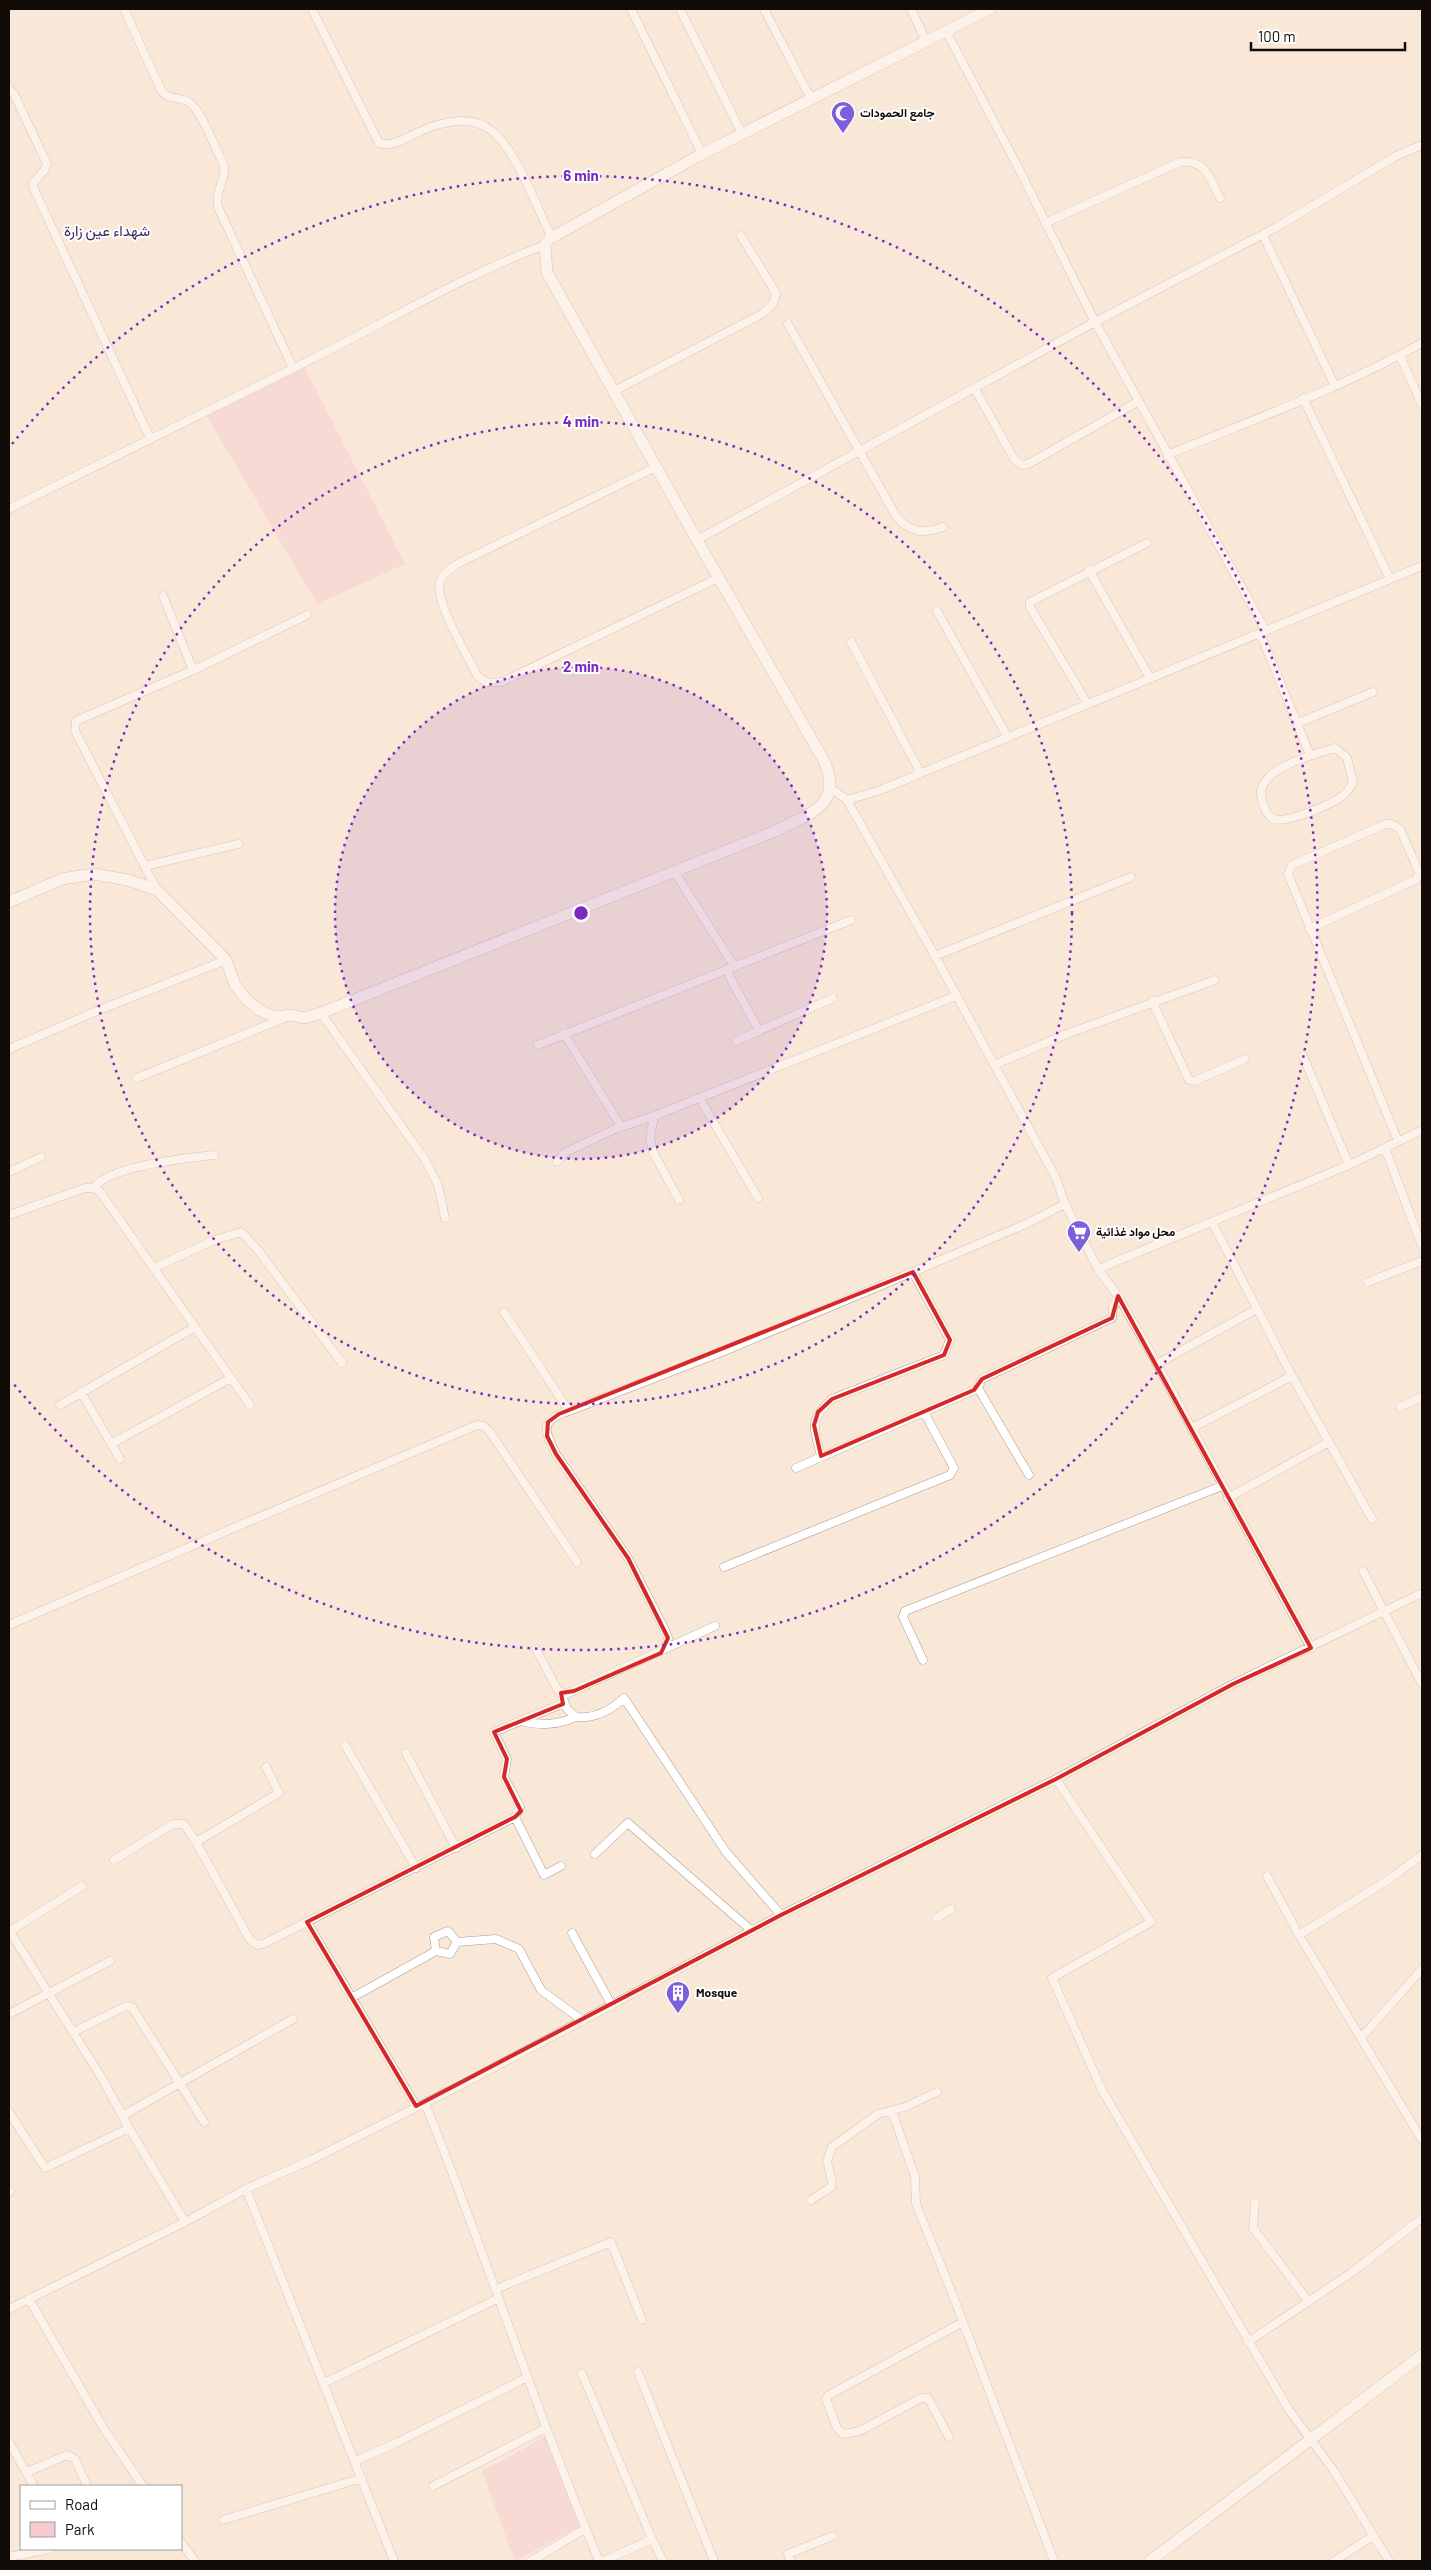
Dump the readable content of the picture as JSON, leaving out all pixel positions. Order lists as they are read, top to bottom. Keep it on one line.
{"districts":["شهداء عين زارة"],"places":{"mosque":["جامع الحمودات"],"supermarket":["محل مواد غذائية"],"building":["Mosque"]},"legend":["Road","Park"],"scale_bar":"100 m","rings":["6 min","4 min","2 min"]}
